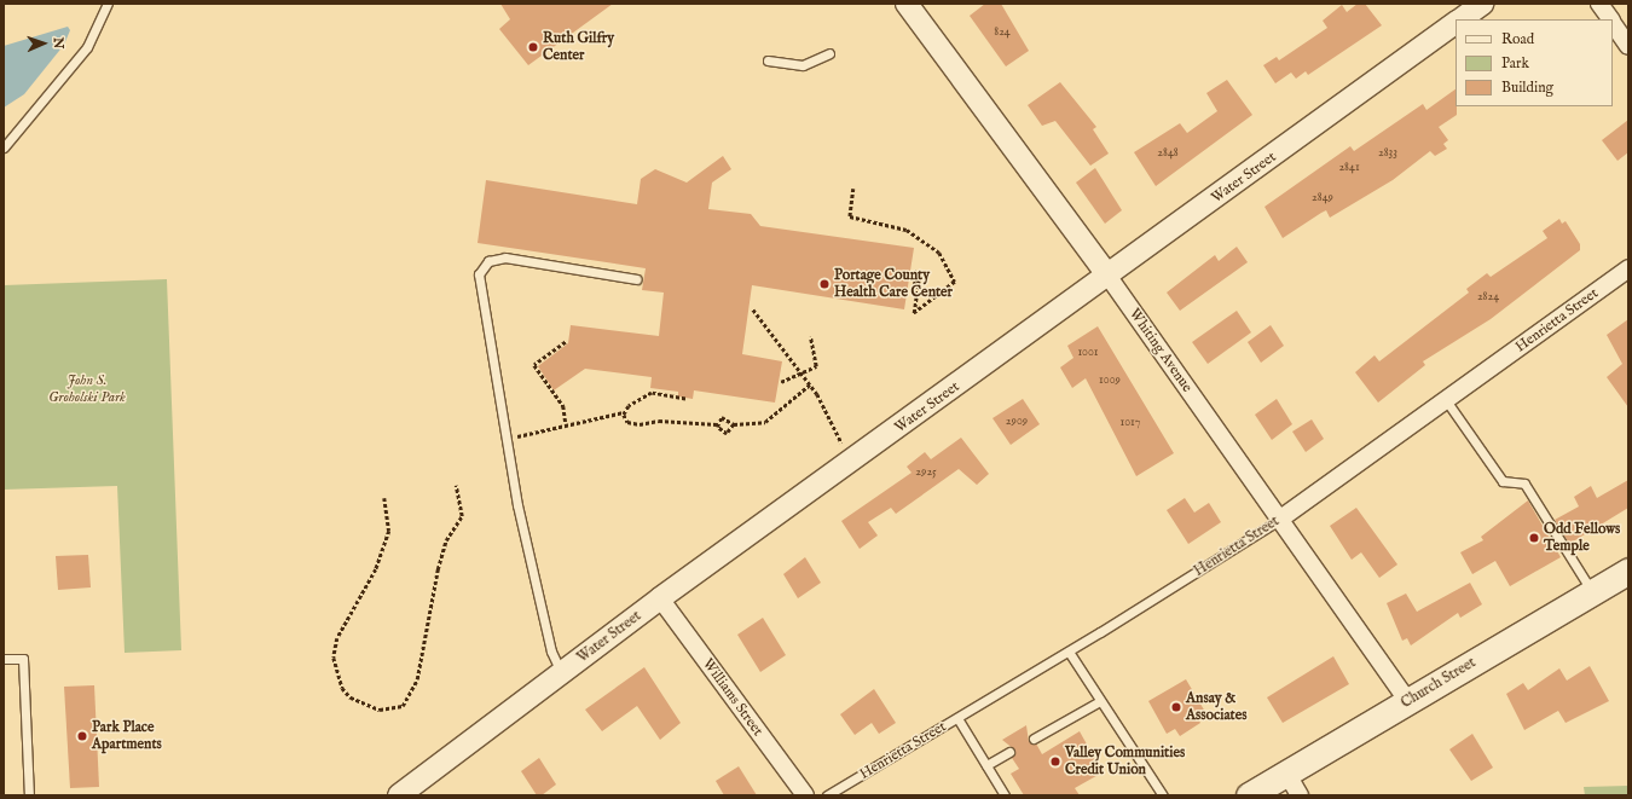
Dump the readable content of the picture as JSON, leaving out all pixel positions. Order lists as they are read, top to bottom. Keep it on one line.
{"streets":{"main road":["Church Street"],"street":["Water Street","Henrietta Street","Whiting Avenue","Williams Street"]},"crossings":[["Water Street","Whiting Avenue"],["Water Street","Williams Street"],["Henrietta Street","Whiting Avenue"],["Whiting Avenue","Church Street"]],"parks":["John S. Groholski Park"],"places":["Ruth Gilfry Center","Portage County Health Care Center","Odd Fellows Temple","Ansay & Associates","Park Place Apartments","Valley Communities Credit Union"],"house_numbers":["824","2848","2833","2841","2849","2824","1001","1009","2909","1017","2925"],"legend":["Road","Park","Building"],"north":"right"}
